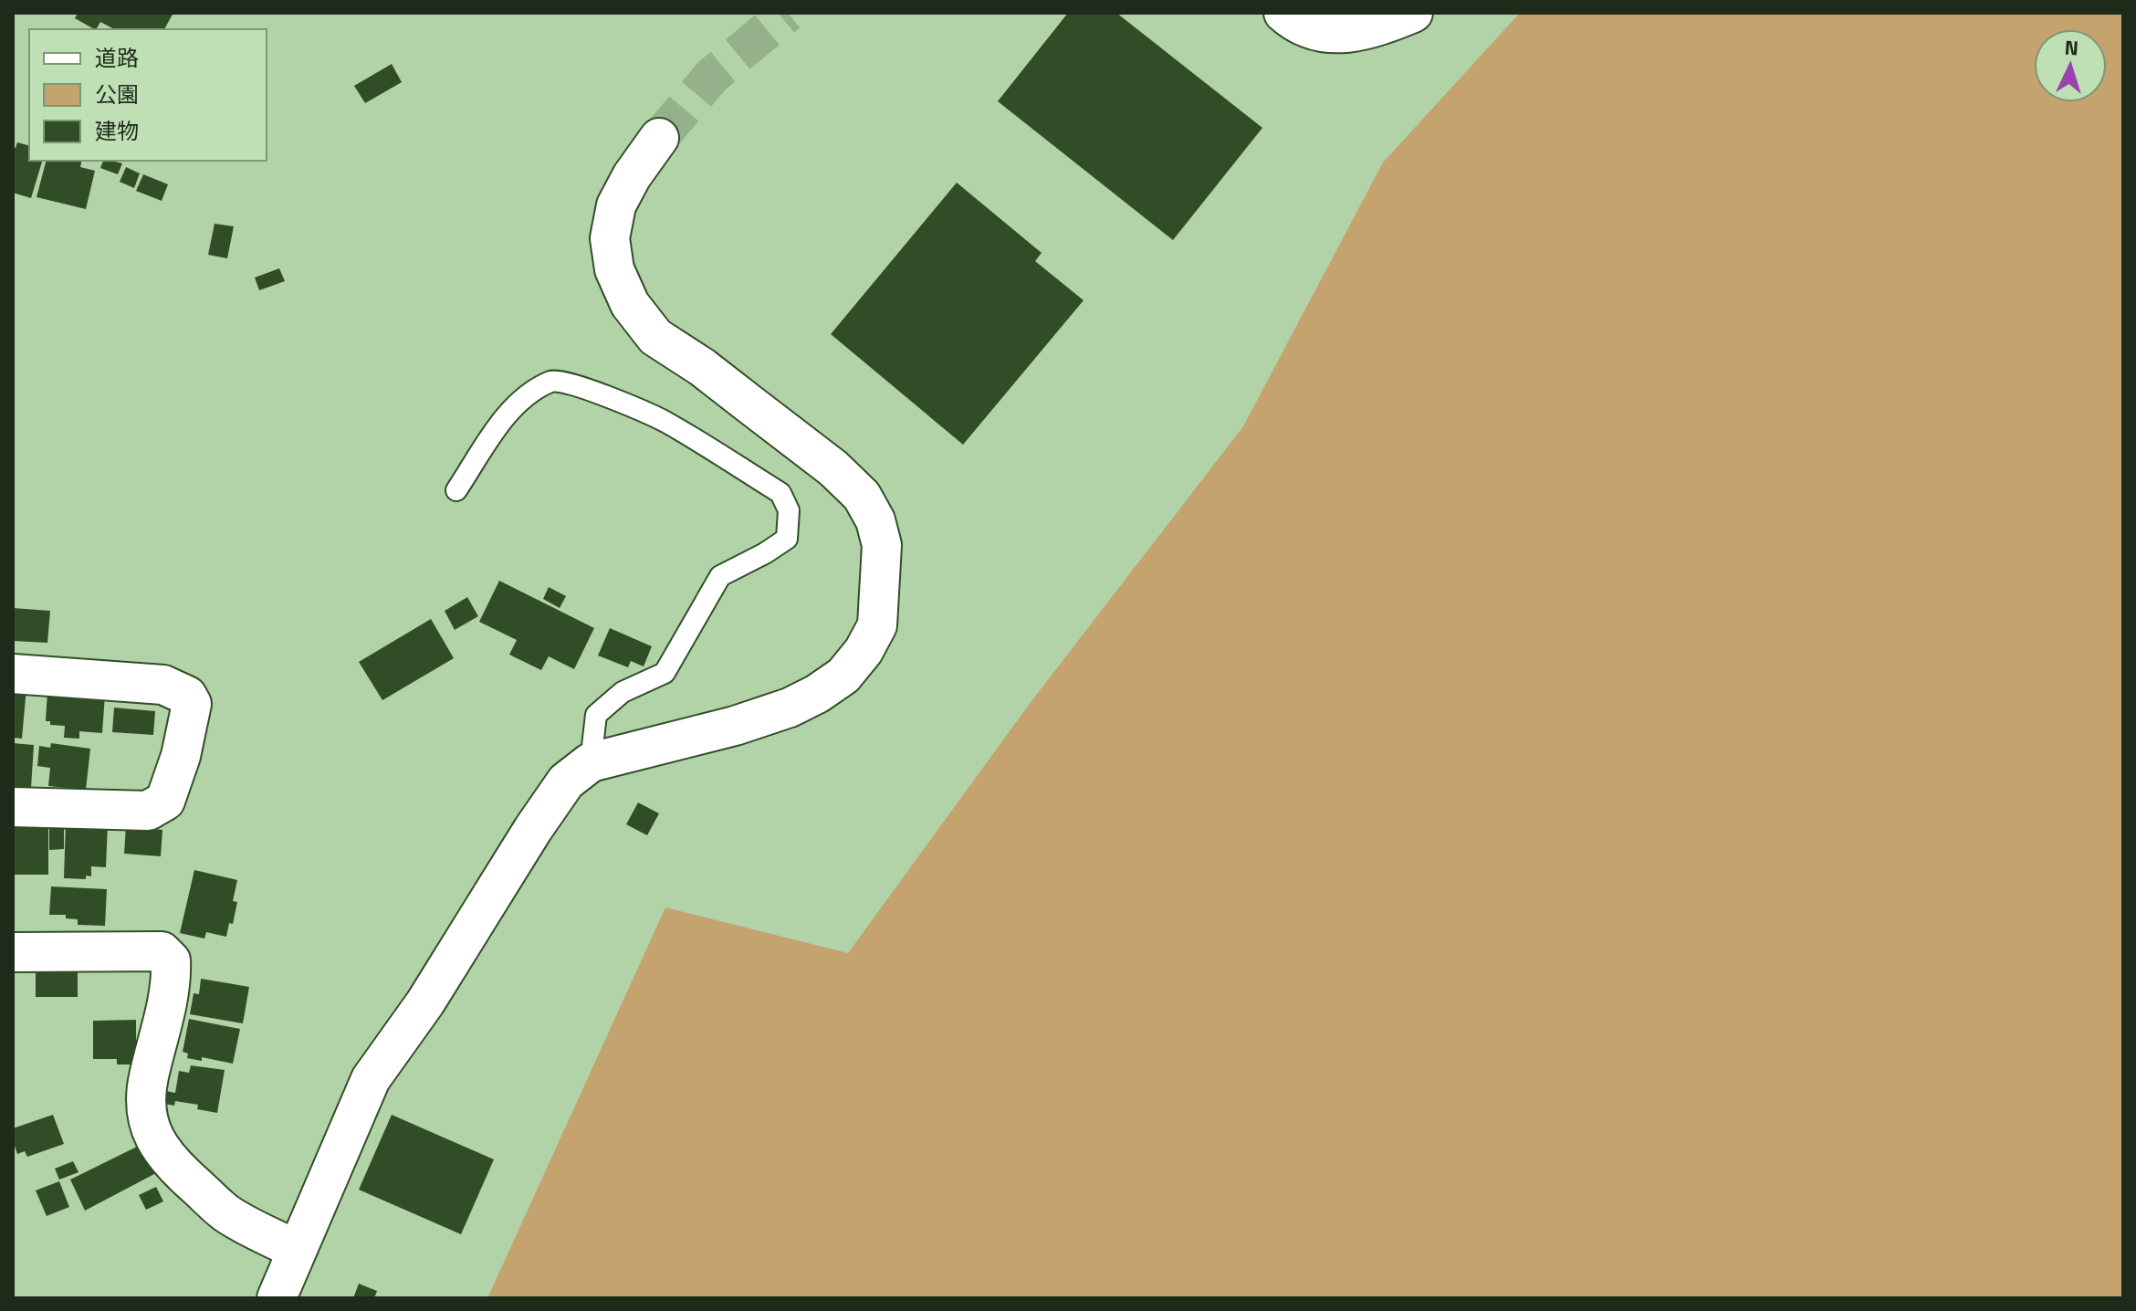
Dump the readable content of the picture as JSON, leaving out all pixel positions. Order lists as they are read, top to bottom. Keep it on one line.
{"legend":["道路","公園","建物"],"north":"top"}
